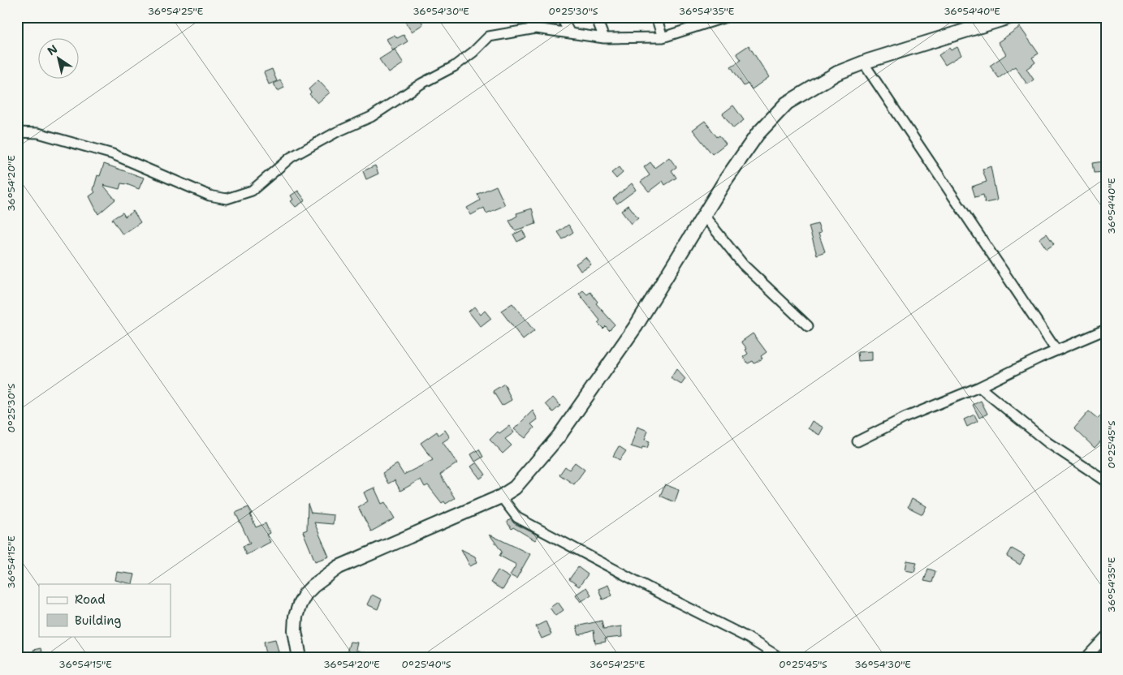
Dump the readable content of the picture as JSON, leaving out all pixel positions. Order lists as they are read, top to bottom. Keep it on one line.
{"legend":["Road","Building"],"north":"top left","coordinates":["36°54'25\"E","36°54'30\"E","0°25'30\"S","36°54'35\"E","36°54'40\"E","36°54'20\"E","0°25'45\"S","36°54'15\"E","0°25'40\"S"]}
